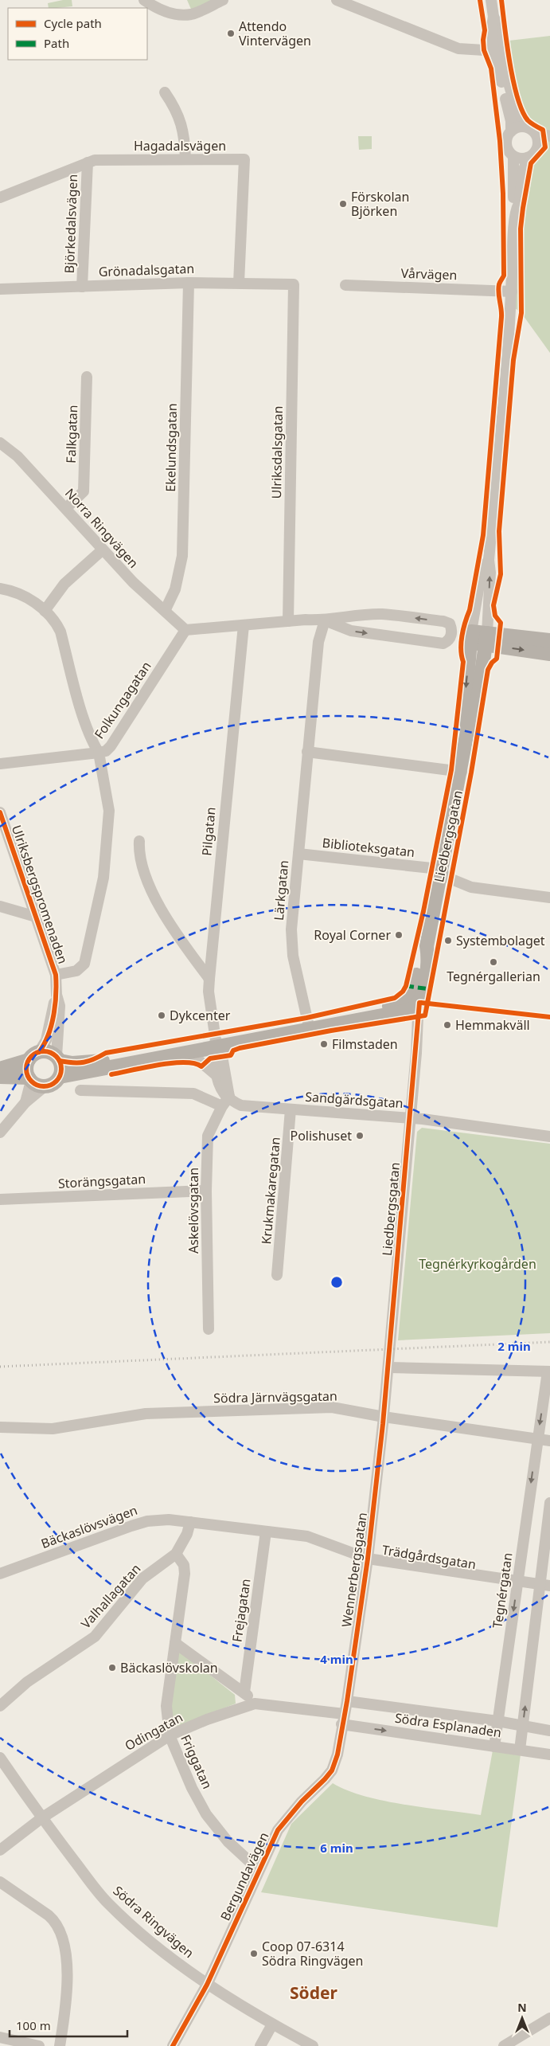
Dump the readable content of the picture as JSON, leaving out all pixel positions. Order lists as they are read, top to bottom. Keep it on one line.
{"streets":{"main road":["Liedbergsgatan"],"street":["Hagadalsvägen","Björkedalsvägen","Grönadalsgatan","Vårvägen","Falkgatan","Ekelundsgatan","Ulriksdalsgatan","Norra Ringvägen","Folkungagatan","Pilgatan","Biblioteksgatan","Lärkgatan","Ulriksbergspromenaden","Sandgärdsgatan","Storängsgatan","Krukmakaregatan","Askelövsgatan","Södra Järnvägsgatan","Bäckaslövsvägen","Trädgårdsgatan","Wennerbergsgatan","Tegnérgatan","Valhallagatan","Frejagatan","Södra Esplanaden","Odingatan","Friggatan","Bergundavägen","Södra Ringvägen"]},"crossings":[["Hagadalsvägen","Björkedalsvägen"],["Hagadalsvägen","Grönadalsgatan"],["Björkedalsvägen","Grönadalsgatan"],["Grönadalsgatan","Ekelundsgatan"],["Grönadalsgatan","Ulriksdalsgatan"],["Vårvägen","Liedbergsgatan"],["Falkgatan","Norra Ringvägen"],["Ekelundsgatan","Norra Ringvägen"],["Norra Ringvägen","Folkungagatan"],["Folkungagatan","Ulriksbergspromenaden"],["Liedbergsgatan","Biblioteksgatan"],["Liedbergsgatan","Sandgärdsgatan"],["Liedbergsgatan","Södra Järnvägsgatan"],["Liedbergsgatan","Wennerbergsgatan"],["Biblioteksgatan","Lärkgatan"],["Sandgärdsgatan","Krukmakaregatan"],["Sandgärdsgatan","Askelövsgatan"],["Storängsgatan","Askelövsgatan"],["Södra Järnvägsgatan","Wennerbergsgatan"],["Södra Järnvägsgatan","Tegnérgatan"],["Bäckaslövsvägen","Trädgårdsgatan"],["Bäckaslövsvägen","Valhallagatan"],["Trädgårdsgatan","Wennerbergsgatan"],["Trädgårdsgatan","Tegnérgatan"],["Trädgårdsgatan","Valhallagatan"],["Trädgårdsgatan","Frejagatan"],["Wennerbergsgatan","Södra Esplanaden"],["Wennerbergsgatan","Odingatan"],["Wennerbergsgatan","Bergundavägen"],["Tegnérgatan","Södra Esplanaden"],["Valhallagatan","Friggatan"],["Södra Esplanaden","Odingatan"],["Södra Esplanaden","Bergundavägen"],["Odingatan","Friggatan"],["Odingatan","Bergundavägen"],["Odingatan","Södra Ringvägen"],["Friggatan","Bergundavägen"],["Bergundavägen","Södra Ringvägen"]],"districts":["Söder"],"parks":["Tegnérkyrkogården"],"places":["Attendo Vintervägen","Förskolan Björken","Royal Corner","Systembolaget","Tegnérgallerian","Dykcenter","Hemmakväll","Filmstaden","Polishuset","Bäckaslövskolan","Coop 07-6314 Södra Ringvägen"],"legend":["Cycle path","Path"],"scale_bar":"100 m","north":"top","rings":["2 min","4 min","6 min"]}
